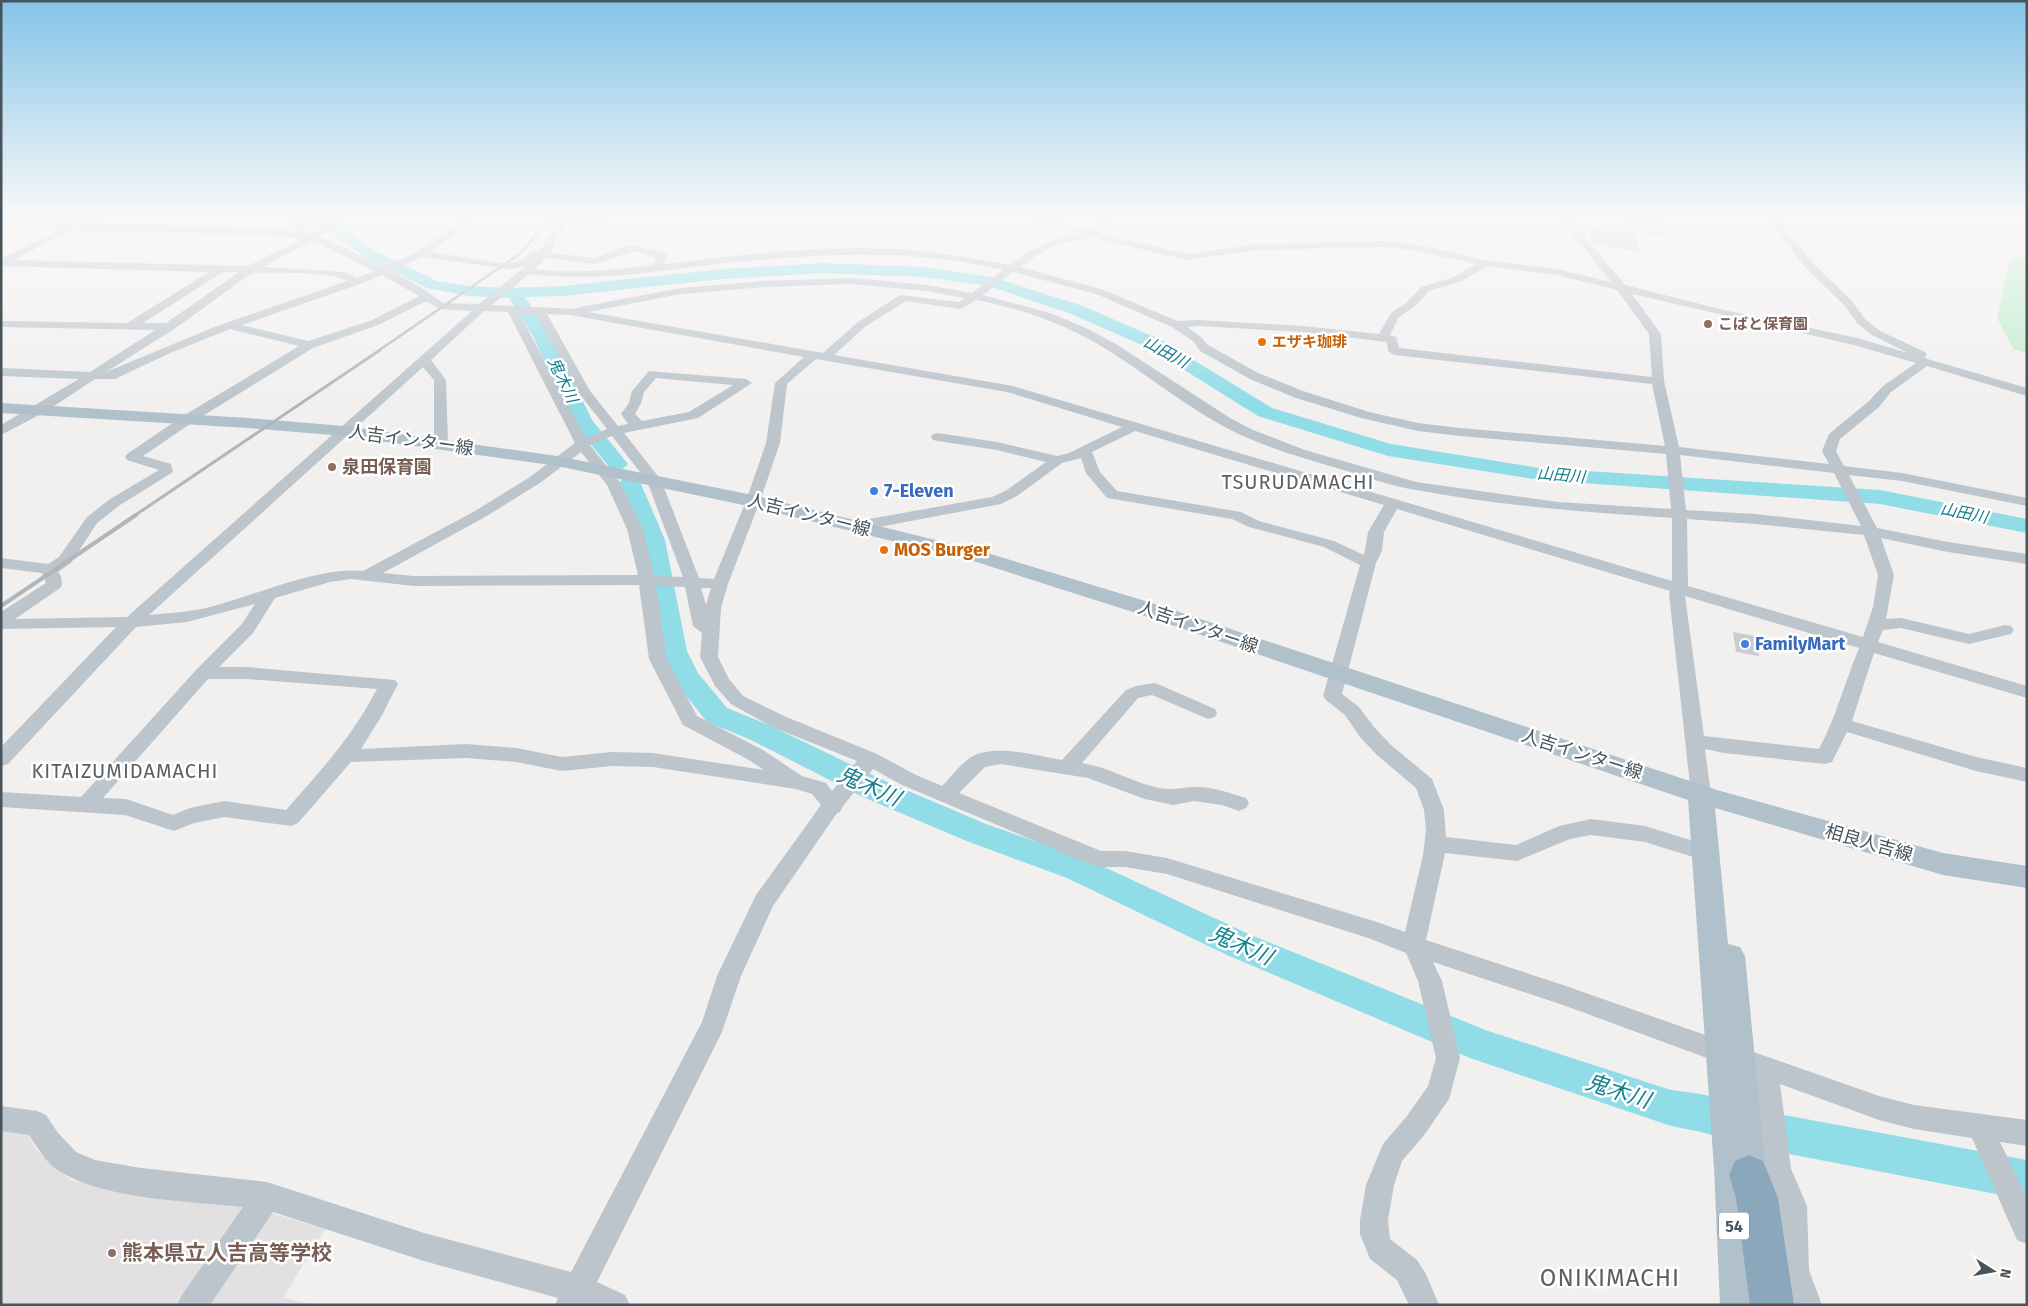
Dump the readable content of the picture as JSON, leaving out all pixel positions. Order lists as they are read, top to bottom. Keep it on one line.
{"streets":{"main road":["人吉インター線","相良人吉線","54"]},"crossings":[["人吉インター線","相良人吉線"],["人吉インター線","54"],["相良人吉線","54"]],"districts":["TSURUDAMACHI","KITAIZUMIDAMACHI","ONIKIMACHI"],"water":["山田川","鬼木川"],"places":["こばと保育園","エザキ珈琲","泉田保育園","7-Eleven","MOS Burger","FamilyMart","熊本県立人吉高等学校"],"north":"right"}
